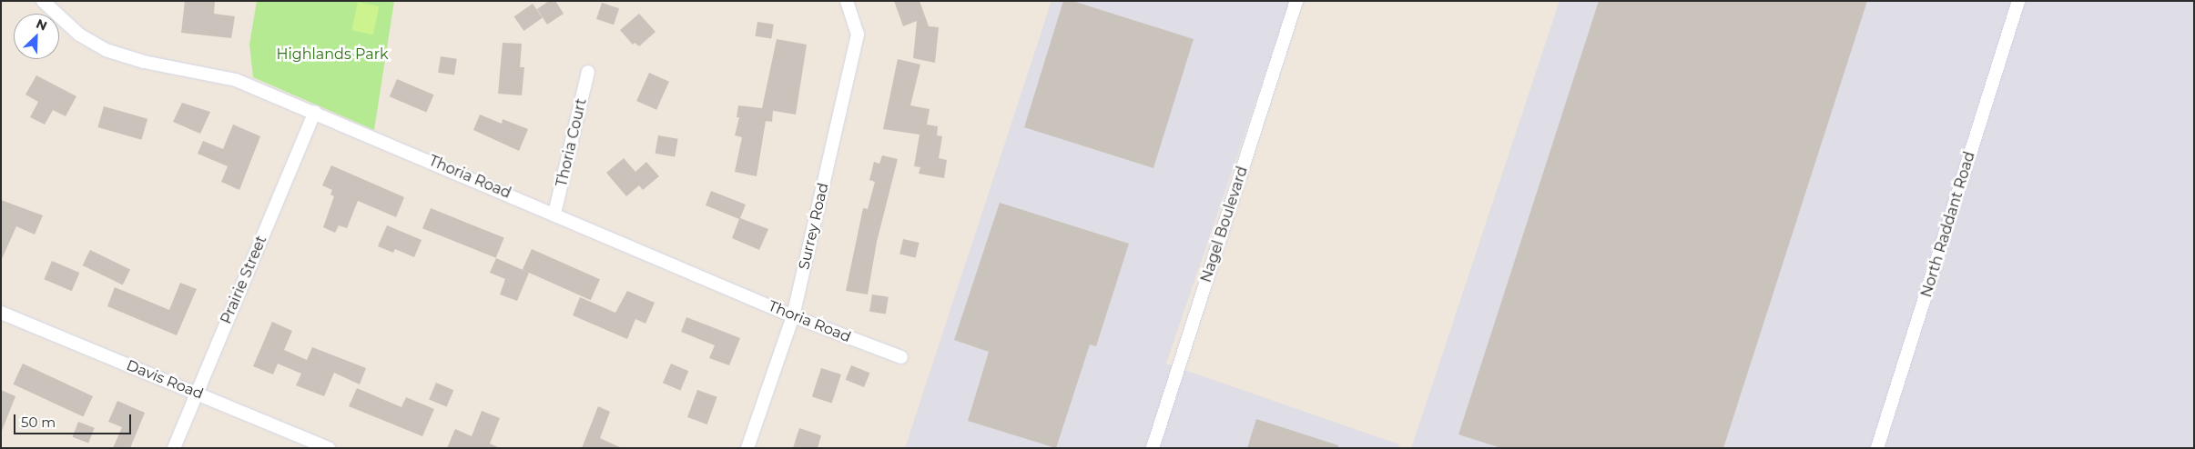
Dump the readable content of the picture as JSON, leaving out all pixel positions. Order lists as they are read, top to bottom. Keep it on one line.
{"streets":{"street":["Thoria Court","Thoria Road","Nagel Boulevard","North Raddant Road","Surrey Road","Prairie Street","Davis Road"]},"crossings":[["Thoria Court","Thoria Road"],["Thoria Road","Surrey Road"],["Thoria Road","Prairie Street"],["Prairie Street","Davis Road"]],"parks":["Highlands Park"],"scale_bar":"50 m","north":"top right"}
